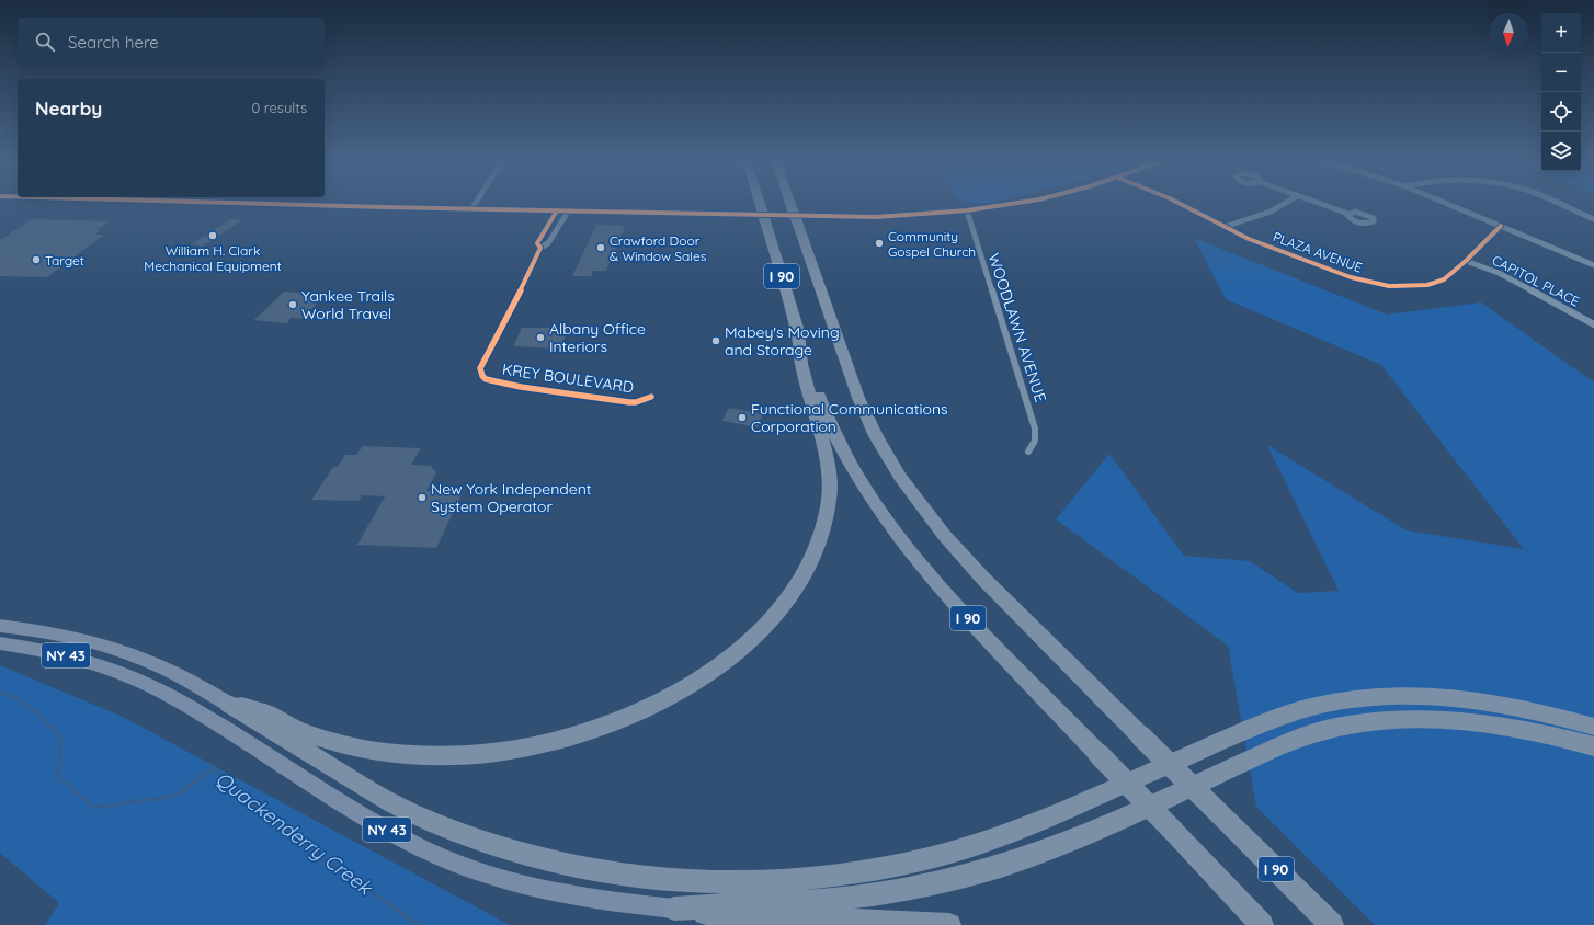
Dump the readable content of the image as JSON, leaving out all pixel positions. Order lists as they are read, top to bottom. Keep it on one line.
{"streets":{"highway":["I 90"],"main road":["NY 43"],"street":["PLAZA AVENUE","CAPITOL PLACE","WOODLAWN AVENUE","KREY BOULEVARD"]},"crossings":[["PLAZA AVENUE","CAPITOL PLACE"]],"water":["Quackenderry Creek"],"places":["William H. Clark Mechanical Equipment","Community Gospel Church","Crawford Door & Window Sales","Target","Yankee Trails World Travel","Albany Office Interiors","Mabey's Moving and Storage","Functional Communications Corporation","New York Independent System Operator"],"north":"bottom","page":{"map_buttons":["+","−"],"search":"Search here","heading":["Nearby","0 results"]}}
